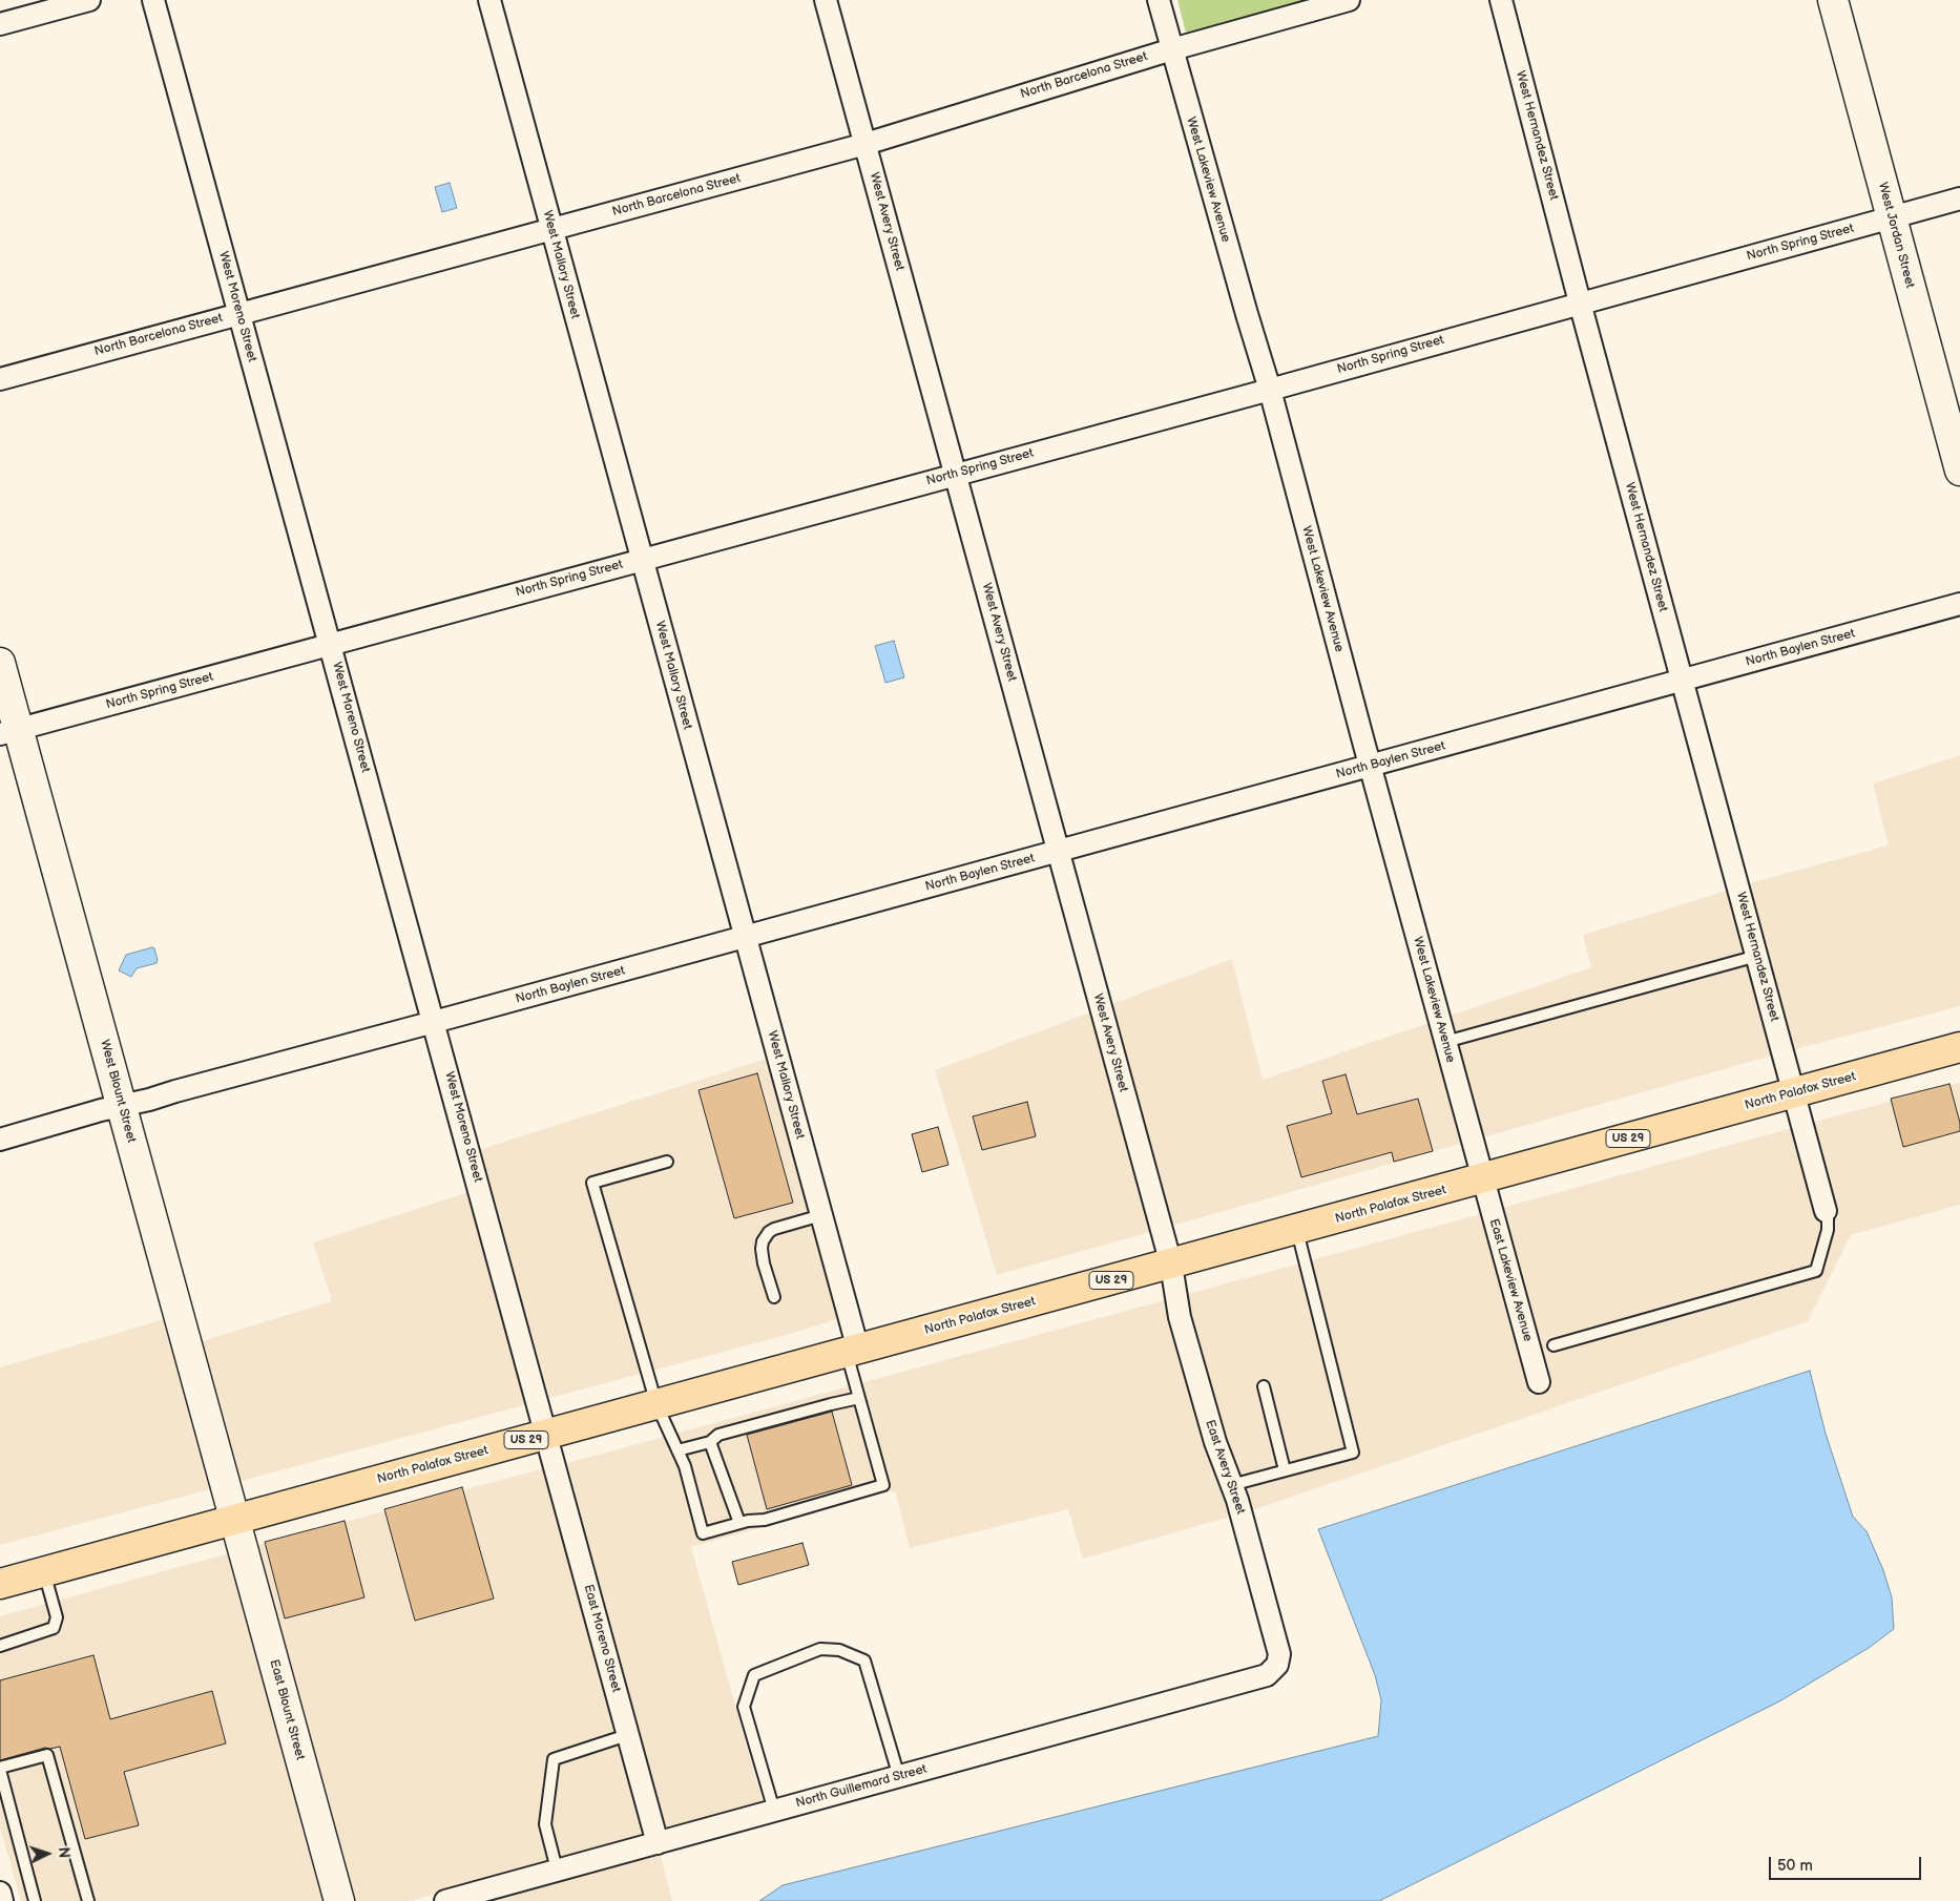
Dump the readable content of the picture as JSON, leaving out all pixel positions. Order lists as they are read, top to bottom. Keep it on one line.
{"streets":{"main road":["North Palafox Street","US 29"],"street":["North Barcelona Street","West Hernandez Street","West Lakeview Avenue","West Avery Street","West Jordan Street","North Spring Street","West Mallory Street","West Moreno Street","North Baylen Street","West Blount Street","East Lakeview Avenue","East Avery Street","East Moreno Street","East Blount Street","North Guillemard Street"]},"crossings":[["North Barcelona Street","West Lakeview Avenue"],["North Barcelona Street","West Avery Street"],["North Barcelona Street","West Mallory Street"],["North Barcelona Street","West Moreno Street"],["West Hernandez Street","North Spring Street"],["West Hernandez Street","North Baylen Street"],["West Hernandez Street","North Palafox Street"],["West Lakeview Avenue","North Spring Street"],["West Lakeview Avenue","North Baylen Street"],["West Lakeview Avenue","North Palafox Street"],["West Lakeview Avenue","East Lakeview Avenue"],["West Avery Street","North Spring Street"],["West Avery Street","North Baylen Street"],["West Avery Street","North Palafox Street"],["West Avery Street","East Avery Street"],["West Jordan Street","North Spring Street"],["North Spring Street","West Mallory Street"],["North Spring Street","West Moreno Street"],["North Spring Street","West Blount Street"],["West Mallory Street","North Baylen Street"],["West Mallory Street","North Palafox Street"],["West Moreno Street","North Baylen Street"],["West Moreno Street","North Palafox Street"],["West Moreno Street","East Moreno Street"],["North Baylen Street","West Blount Street"],["West Blount Street","North Palafox Street"],["West Blount Street","East Blount Street"],["North Palafox Street","East Lakeview Avenue"],["North Palafox Street","East Avery Street"],["North Palafox Street","East Moreno Street"],["North Palafox Street","East Blount Street"],["East Avery Street","North Guillemard Street"],["East Moreno Street","North Guillemard Street"]],"scale_bar":"50 m","north":"right"}
